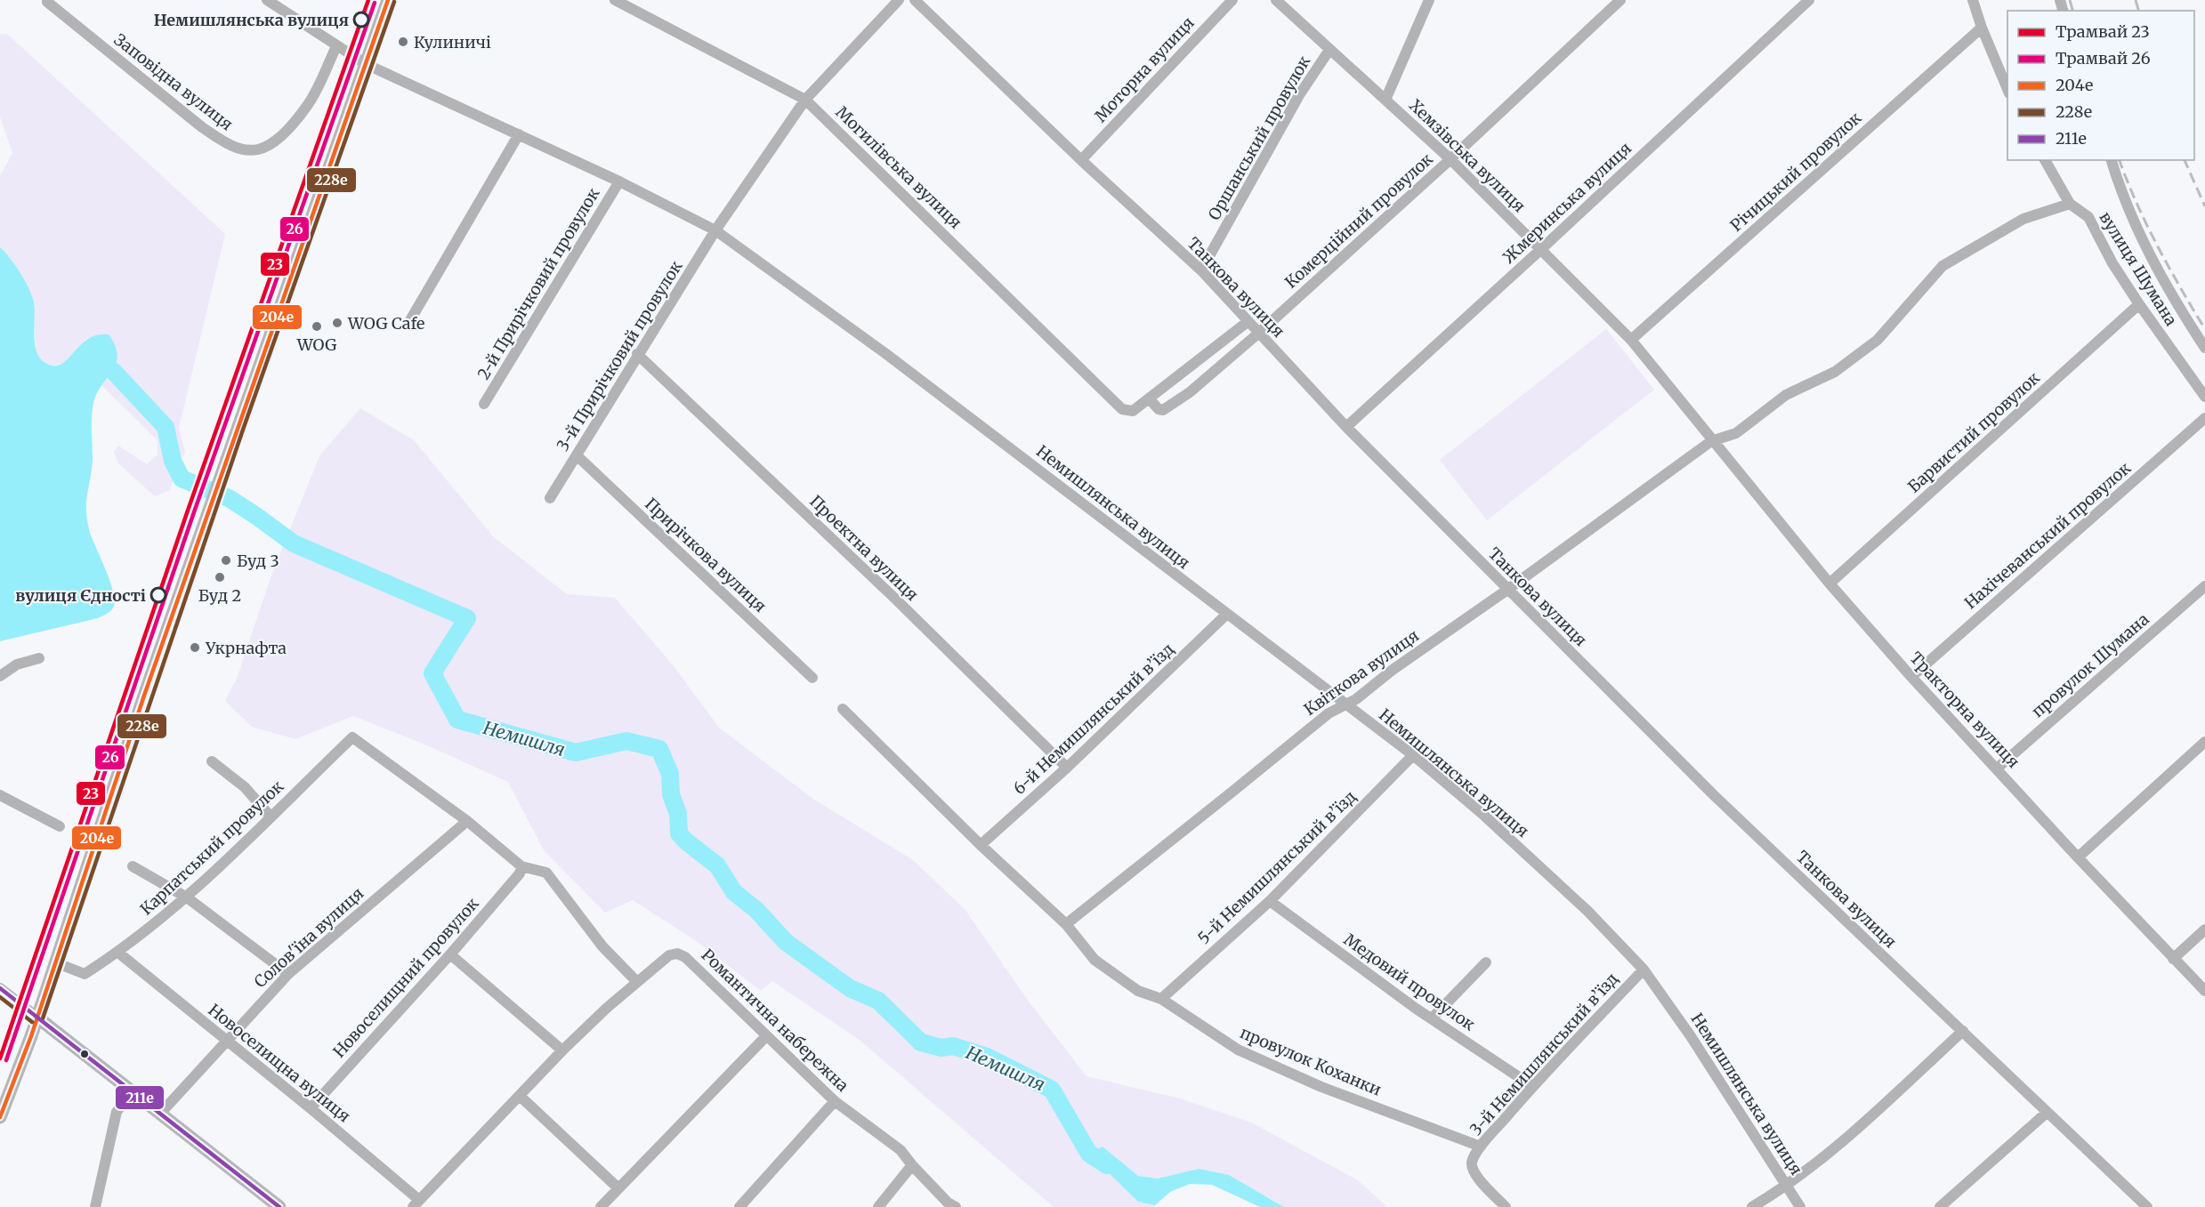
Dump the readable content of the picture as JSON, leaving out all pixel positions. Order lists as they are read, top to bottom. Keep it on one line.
{"streets":{"street":["Моторна вулиця","Заповідна вулиця","Оршанський провулок","Хемзівська вулиця","Могилівська вулиця","Річицький провулок","Жмеринська вулиця","Комерційний провулок","вулиця Шумана","2-й Прирічковий провулок","Танкова вулиця","3-й Прирічковий провулок","Барвистий провулок","Немишлянська вулиця","Нахічеванський провулок","Проектна вулиця","Прирічкова вулиця","провулок Шумана","Квіткова вулиця","Тракторна вулиця","6-й Немишлянський в’їзд","Карпатський провулок","5-й Немишлянський в’їзд","Солов'їна вулиця","Новоселищний провулок","Медовий провулок","Романтична набережна","3-й Немишлянський в’їзд","провулок Коханки","Новоселищна вулиця"]},"crossings":[["Моторна вулиця","Танкова вулиця"],["Заповідна вулиця","Немишлянська вулиця"],["Оршанський провулок","Хемзівська вулиця"],["Оршанський провулок","Танкова вулиця"],["Хемзівська вулиця","Річицький провулок"],["Хемзівська вулиця","Жмеринська вулиця"],["Хемзівська вулиця","Комерційний провулок"],["Хемзівська вулиця","Квіткова вулиця"],["Хемзівська вулиця","Тракторна вулиця"],["Могилівська вулиця","Комерційний провулок"],["Могилівська вулиця","3-й Прирічковий провулок"],["Жмеринська вулиця","Танкова вулиця"],["Комерційний провулок","Танкова вулиця"],["вулиця Шумана","Барвистий провулок"],["вулиця Шумана","Квіткова вулиця"],["2-й Прирічковий провулок","Немишлянська вулиця"],["Танкова вулиця","Квіткова вулиця"],["3-й Прирічковий провулок","Немишлянська вулиця"],["3-й Прирічковий провулок","Проектна вулиця"],["3-й Прирічковий провулок","Прирічкова вулиця"],["Барвистий провулок","Тракторна вулиця"],["Немишлянська вулиця","Квіткова вулиця"],["Немишлянська вулиця","6-й Немишлянський в’їзд"],["Немишлянська вулиця","5-й Немишлянський в’їзд"],["Немишлянська вулиця","3-й Немишлянський в’їзд"],["Нахічеванський провулок","Тракторна вулиця"],["Проектна вулиця","6-й Немишлянський в’їзд"],["провулок Шумана","Тракторна вулиця"],["Квіткова вулиця","Тракторна вулиця"],["Квіткова вулиця","провулок Коханки"],["Карпатський провулок","Солов'їна вулиця"],["Карпатський провулок","Новоселищна вулиця"],["5-й Немишлянський в’їзд","Медовий провулок"],["5-й Немишлянський в’їзд","провулок Коханки"],["Солов'їна вулиця","Новоселищна вулиця"],["Новоселищний провулок","Новоселищна вулиця"],["Медовий провулок","3-й Немишлянський в’їзд"],["3-й Немишлянський в’їзд","провулок Коханки"]],"water":["Немишля"],"places":["Немишлянська вулиця","Кулиничі","WOG Cafe","WOG","Буд 3","Буд 2","вулиця Єдності","Укрнафта"],"lines":["tram line 23","transit line 204е","transit line 228е","tram line 26","transit line 211е"],"legend":["Трамвай 23","Трамвай 26","204е","228е","211е"]}
